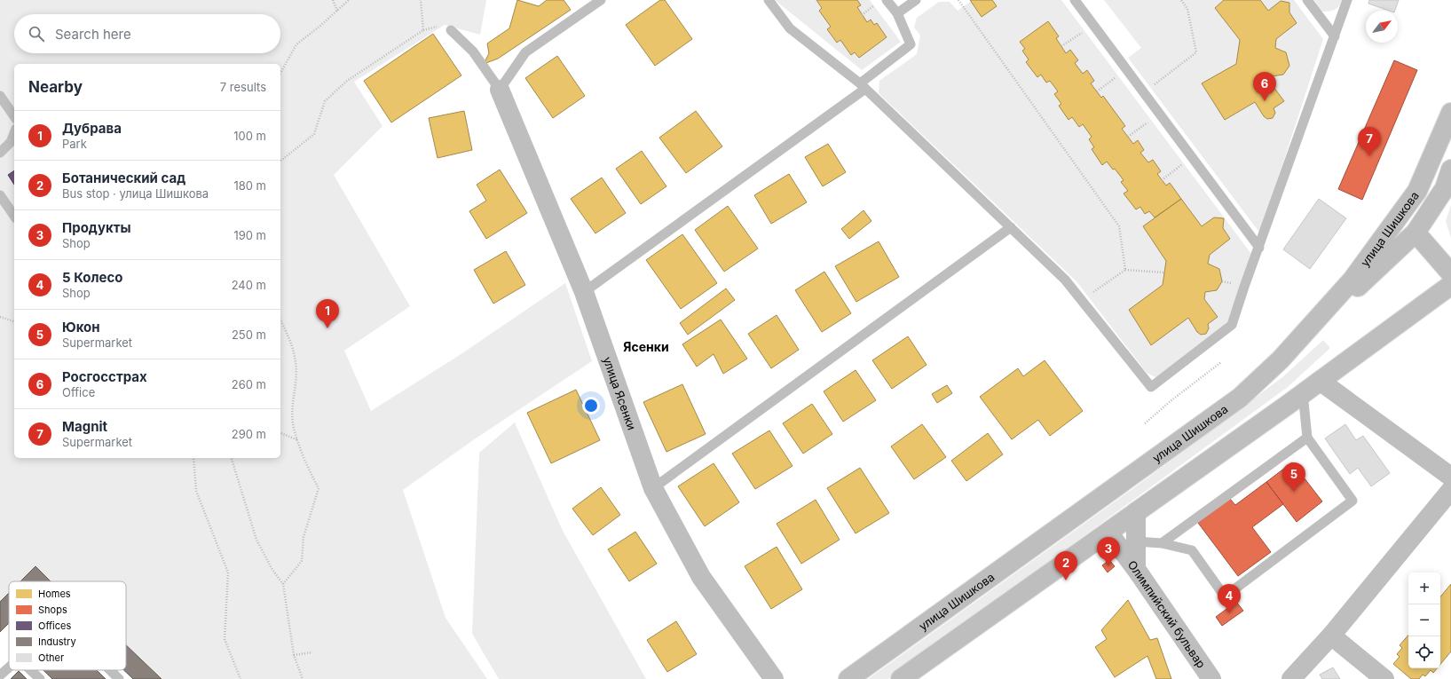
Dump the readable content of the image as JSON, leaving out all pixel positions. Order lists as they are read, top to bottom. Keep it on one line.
{"streets":{"main road":["улица Шишкова","улица Ясенки","Олимпийский бульвар"]},"districts":["Ясенки"],"legend":["Homes","Shops","Offices","Industry","Other"],"north":"top right","page":{"search":"Search here","heading":["Nearby","7 results"],"pins":["6","7","1","5","3","2","4"],"list":[{"mark":"1","name":"Дубрава","note":"Park","value":"100 m"},{"mark":"2","name":"Ботанический сад","note":"Bus stop · улица Шишкова","value":"180 m"},{"mark":"3","name":"Продукты","note":"Shop","value":"190 m"},{"mark":"4","name":"5 Колесо","note":"Shop","value":"240 m"},{"mark":"5","name":"Юкон","note":"Supermarket","value":"250 m"},{"mark":"6","name":"Росгосстрах","note":"Office","value":"260 m"},{"mark":"7","name":"Magnit","note":"Supermarket","value":"290 m"}],"map_buttons":["+","−"]}}
